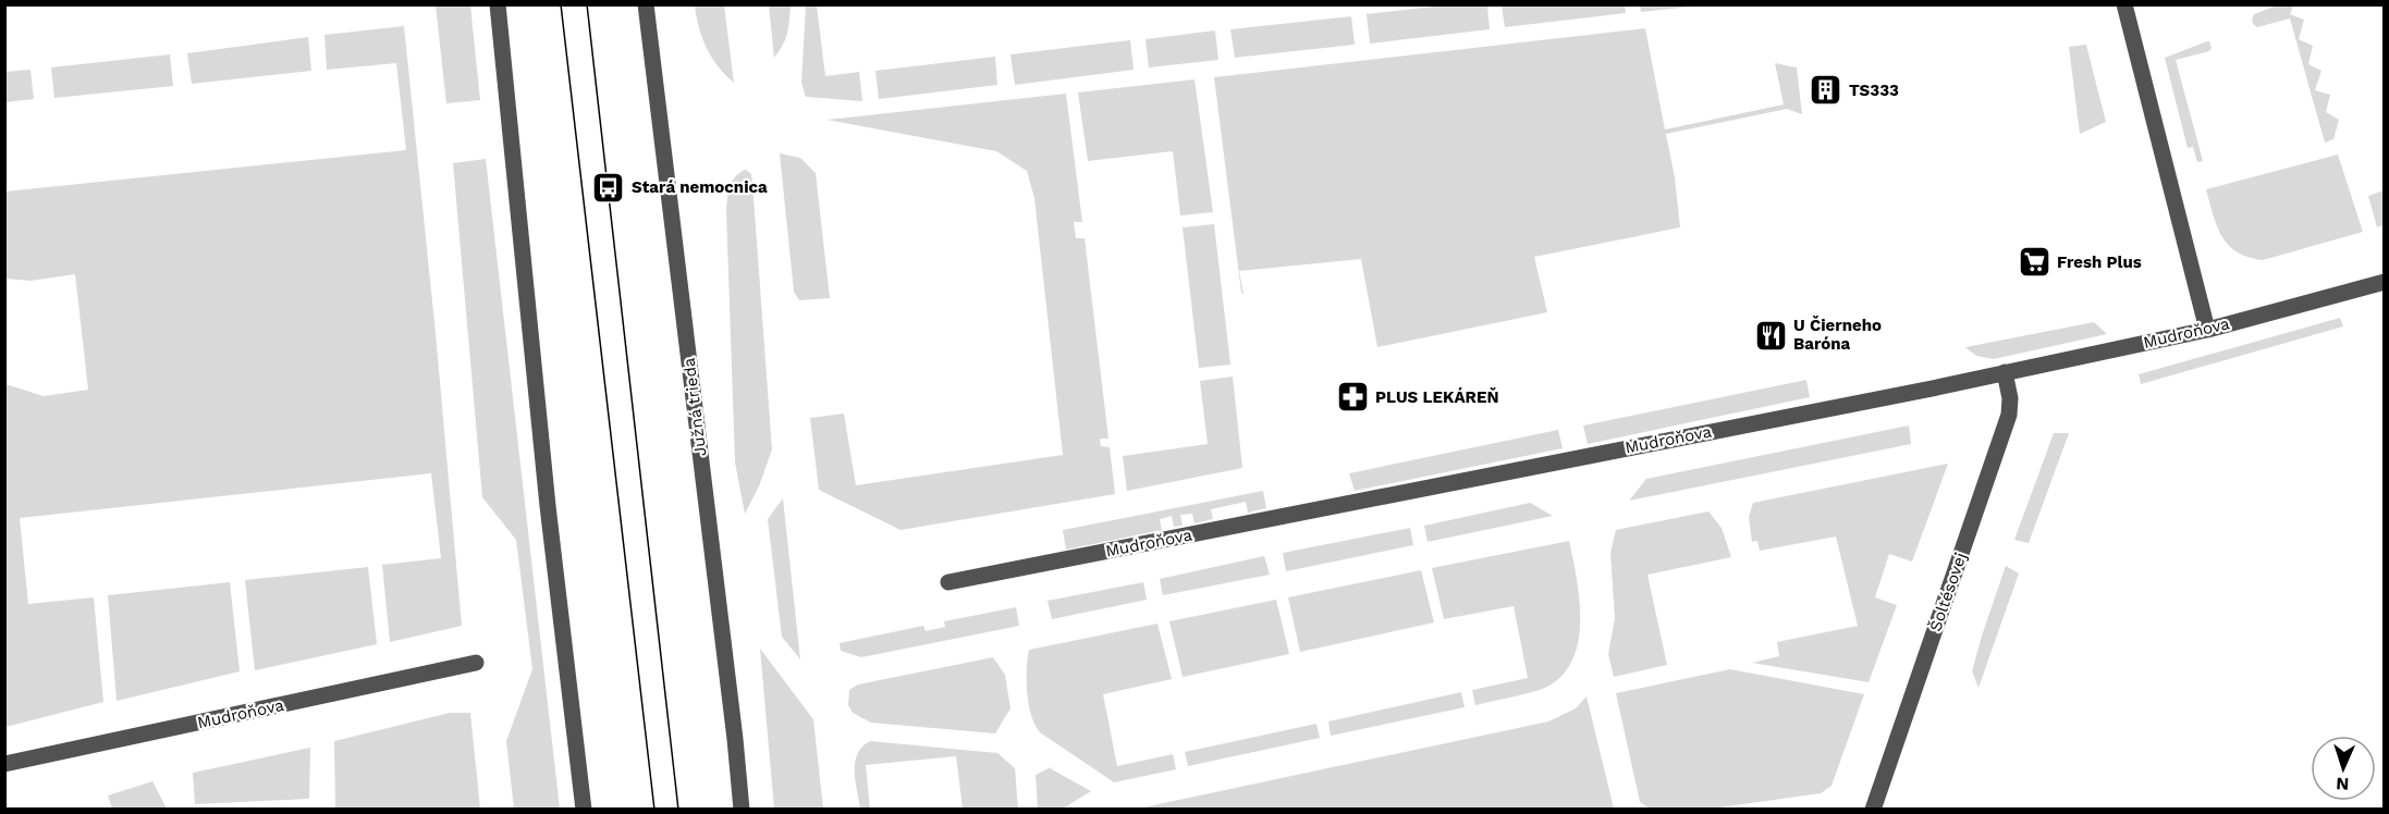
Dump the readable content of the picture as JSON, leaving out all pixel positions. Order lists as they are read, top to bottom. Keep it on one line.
{"streets":{"street":["Mudroňova","Južná trieda","Šoltésovej"]},"crossings":[["Mudroňova","Šoltésovej"]],"places":{"building":["TS333"],"bus stop":["Stará nemocnica"],"supermarket":["Fresh Plus"],"restaurant":["U Čierneho Baróna"],"pharmacy":["PLUS LEKÁREŇ"]},"north":"bottom"}
